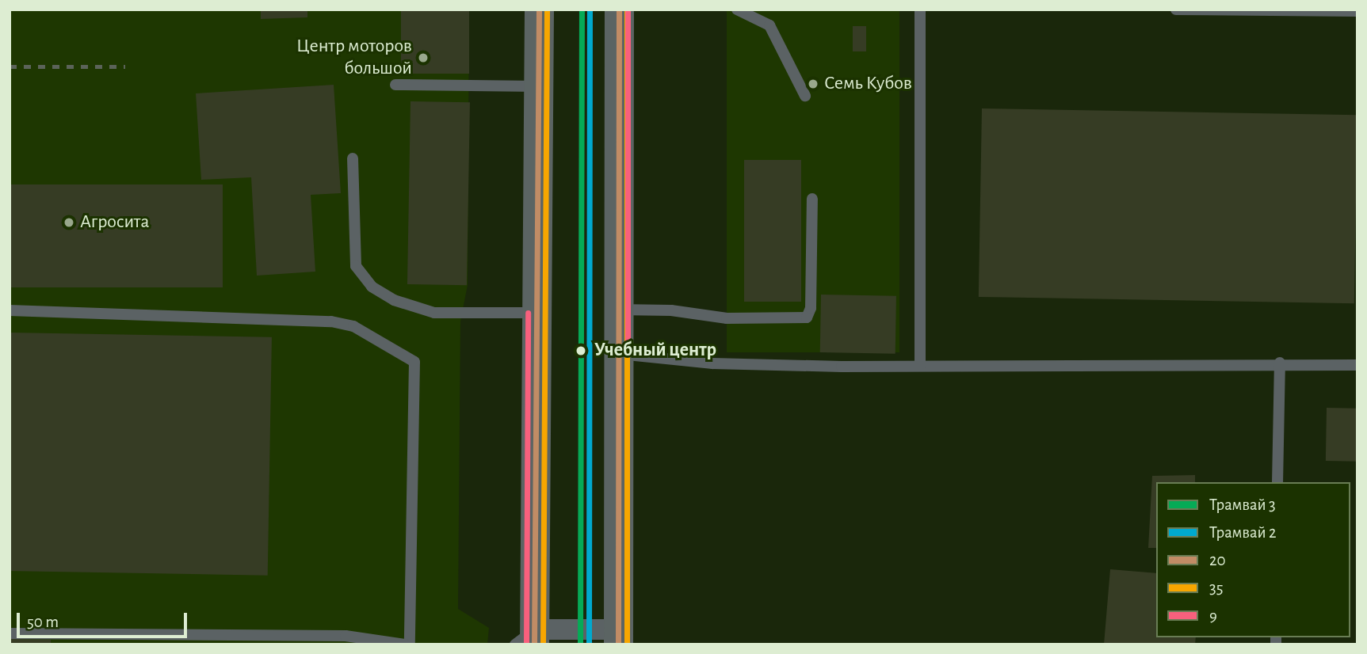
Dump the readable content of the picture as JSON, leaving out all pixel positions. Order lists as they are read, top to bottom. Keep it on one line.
{"places":["Центр моторов большой","Семь Кубов","Агросита","Учебный центр"],"lines":["tram line 3","tram line 2","transit line 20","transit line 35","transit line 9"],"legend":["Трамвай 3","Трамвай 2","20","35","9"],"scale_bar":"50 m"}
